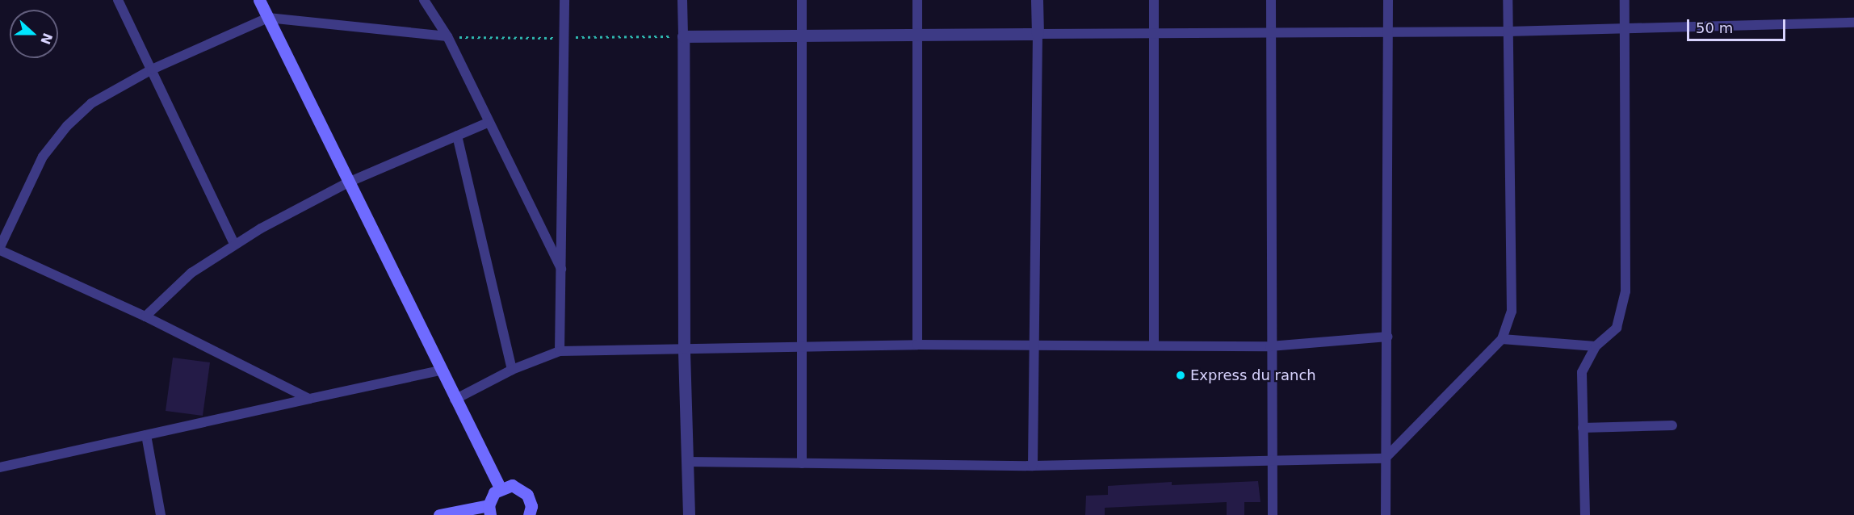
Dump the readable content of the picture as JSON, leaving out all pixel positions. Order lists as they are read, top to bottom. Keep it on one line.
{"places":["Express du ranch"],"scale_bar":"50 m","north":"right"}
